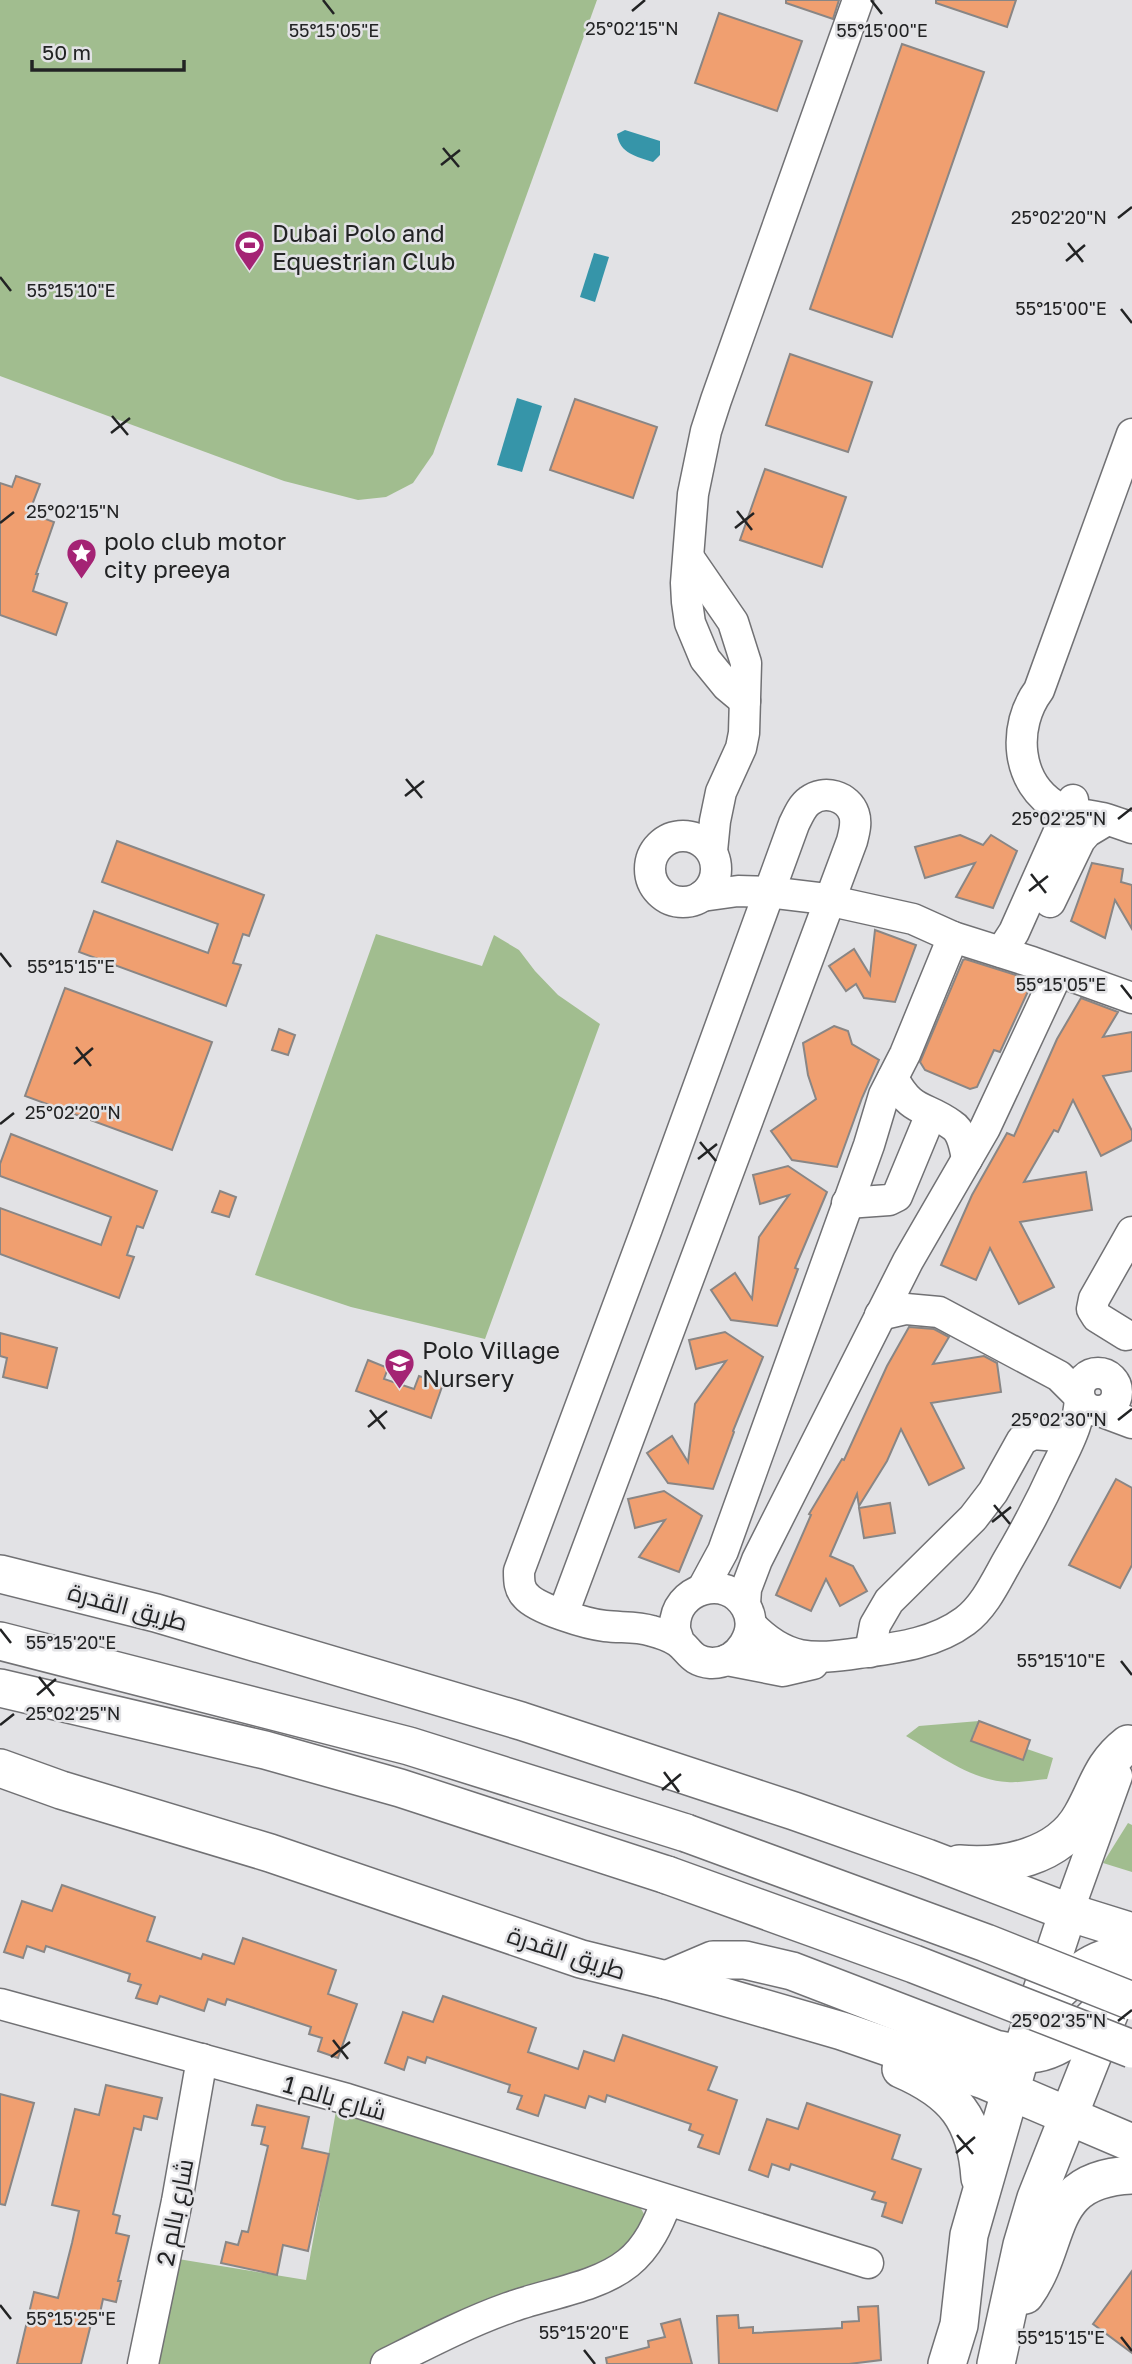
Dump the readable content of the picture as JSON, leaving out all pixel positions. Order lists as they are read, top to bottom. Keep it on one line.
{"streets":{"main road":["طريق القدرة"],"street":["شارع بالم 1","شارع بالم 2"]},"crossings":[["شارع بالم 1","شارع بالم 2"]],"places":{"sports":["Dubai Polo and Equestrian Club"],"place":["polo club motor city preeya"],"school or university":["Polo Village Nursery"]},"scale_bar":"50 m","coordinates":["25°02'15\"N","55°15'05\"E","55°15'00\"E","25°02'20\"N","55°15'10\"E","25°02'25\"N","55°15'15\"E","25°02'30\"N","55°15'20\"E","25°02'35\"N","55°15'25\"E"]}
